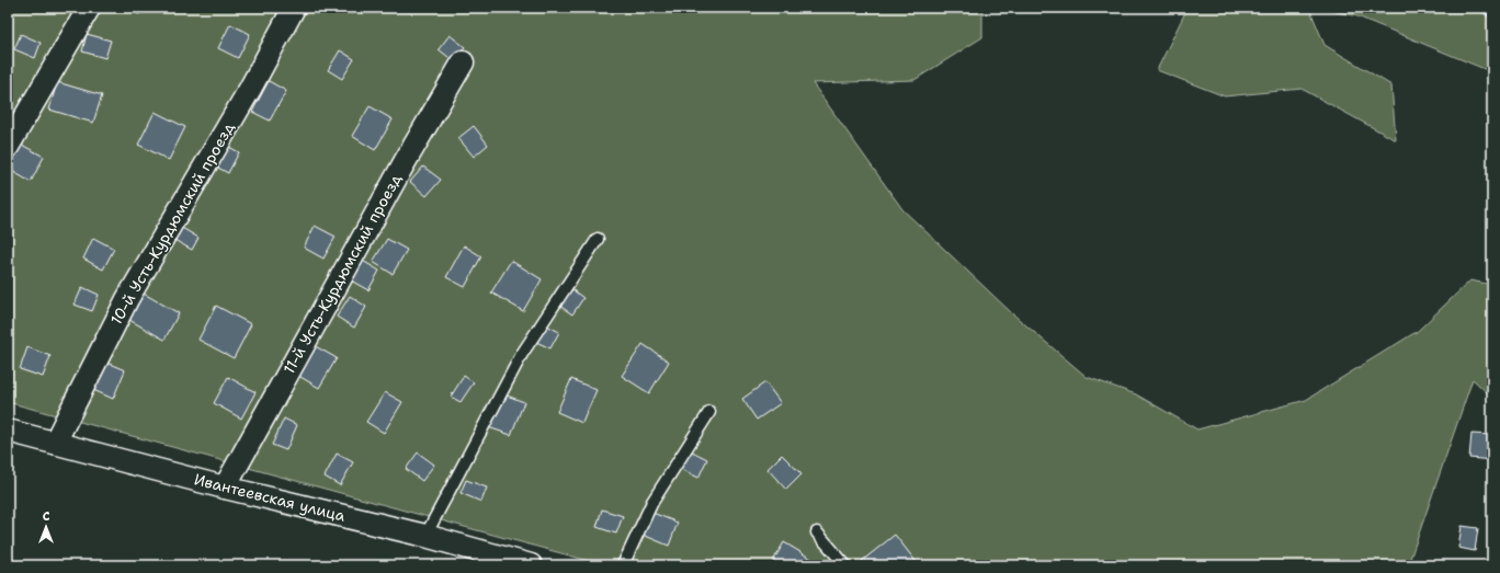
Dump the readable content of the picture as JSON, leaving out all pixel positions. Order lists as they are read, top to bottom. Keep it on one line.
{"streets":{"street":["10-й Усть-Курдюмский проезд","11-й Усть-Курдюмский проезд","Ивантеевская улица"]},"crossings":[["10-й Усть-Курдюмский проезд","Ивантеевская улица"],["11-й Усть-Курдюмский проезд","Ивантеевская улица"]],"north":"top"}
